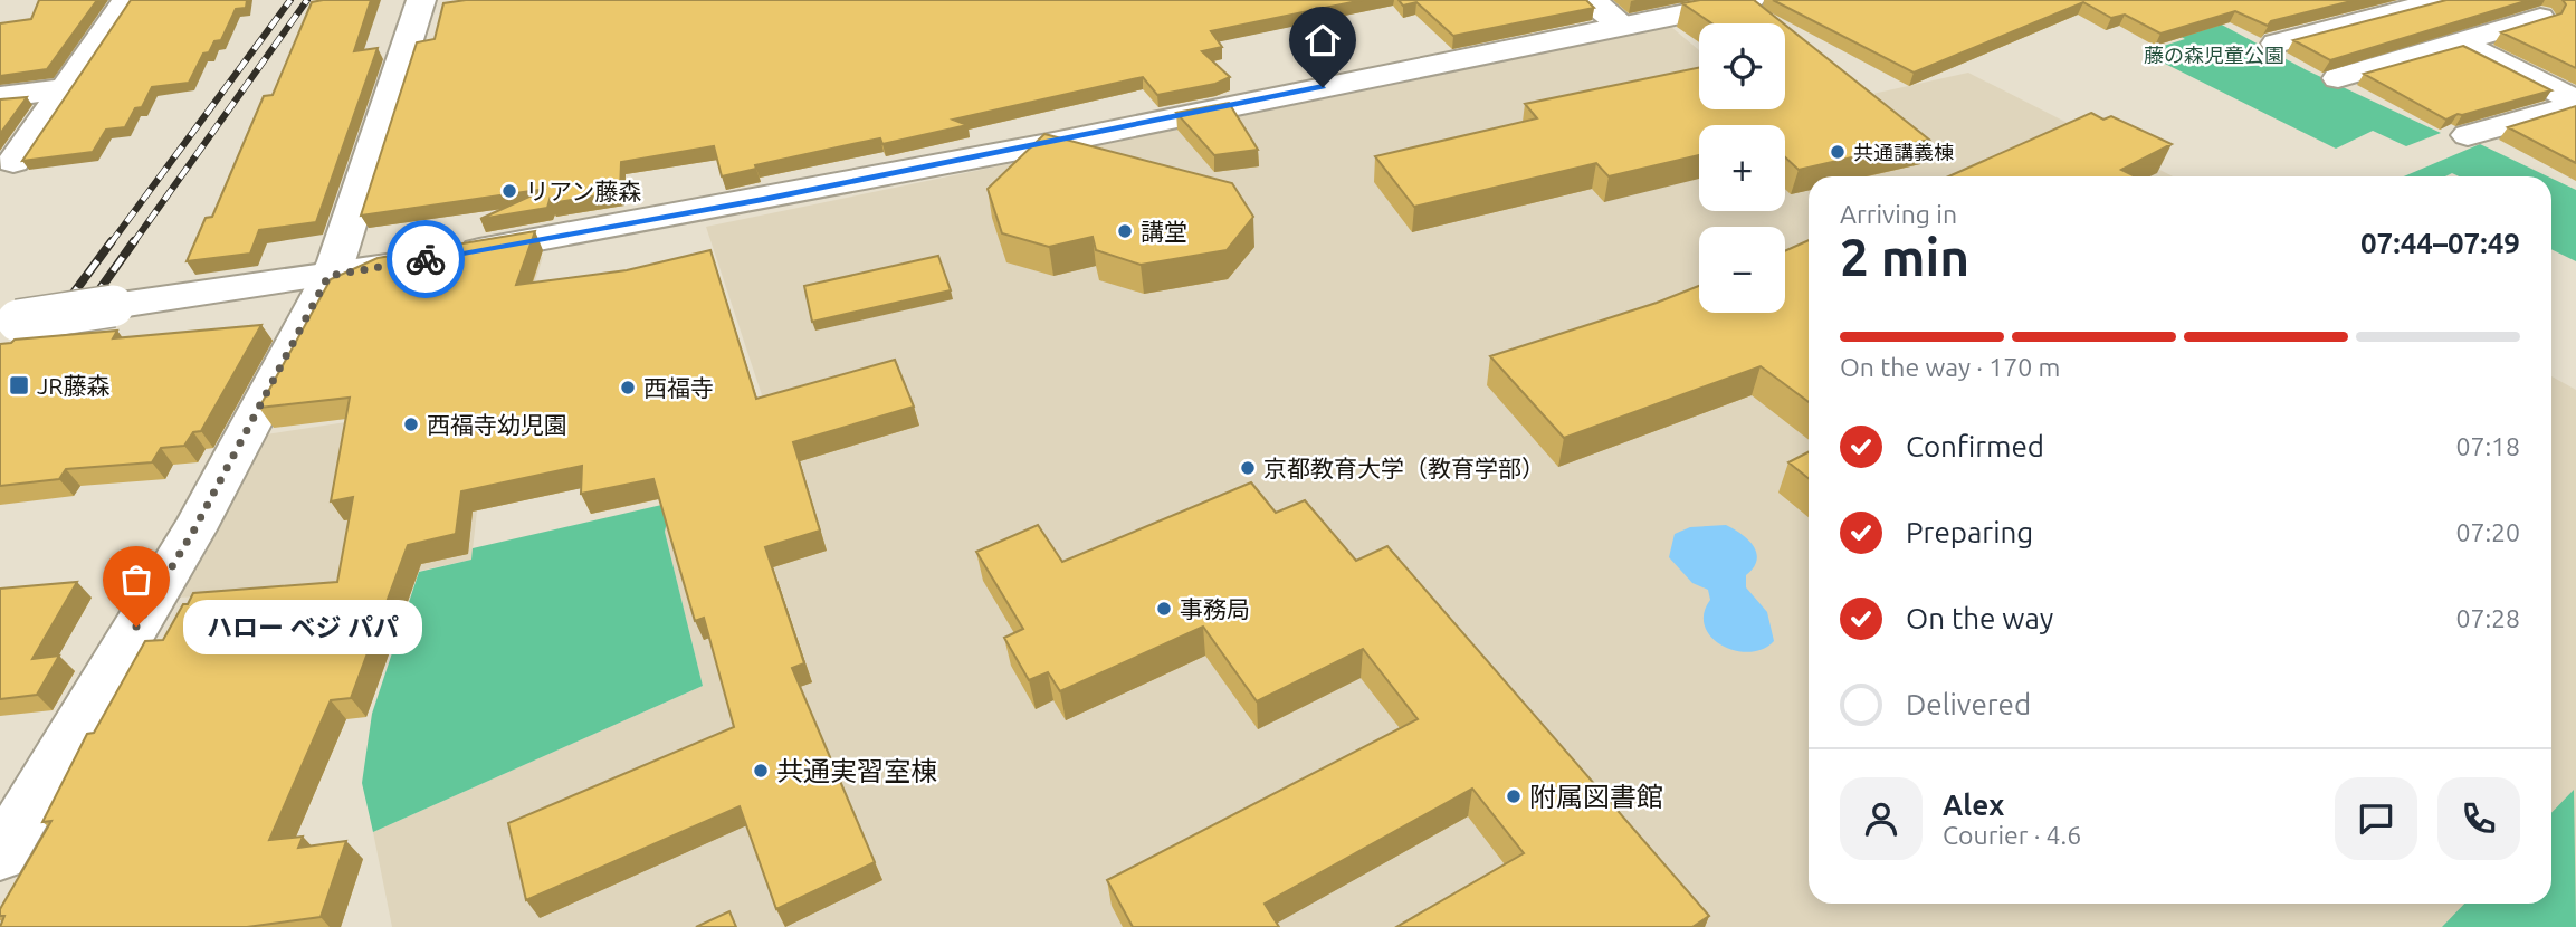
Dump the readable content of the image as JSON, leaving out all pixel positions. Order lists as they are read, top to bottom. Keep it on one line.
{"parks":["藤の森児童公園"],"places":{"other":["共通講義棟","リアン藤森","講堂","西福寺","西福寺幼児園","京都教育大学（教育学部）","事務局","ハロー ベジ パパ","共通実習室棟","附属図書館"],"transit":["JR藤森"]},"page":{"map_buttons":["+","−"],"heading":["2 min","Arriving in","07:44–07:49"],"panel":["Alex","Courier · 4.6"],"bar":"On the way · 170 m","list":[["Confirmed","07:18"],["Preparing","07:20"],["On the way","07:28"],"Delivered"],"bubble":"ハロー ベジ パパ"}}
